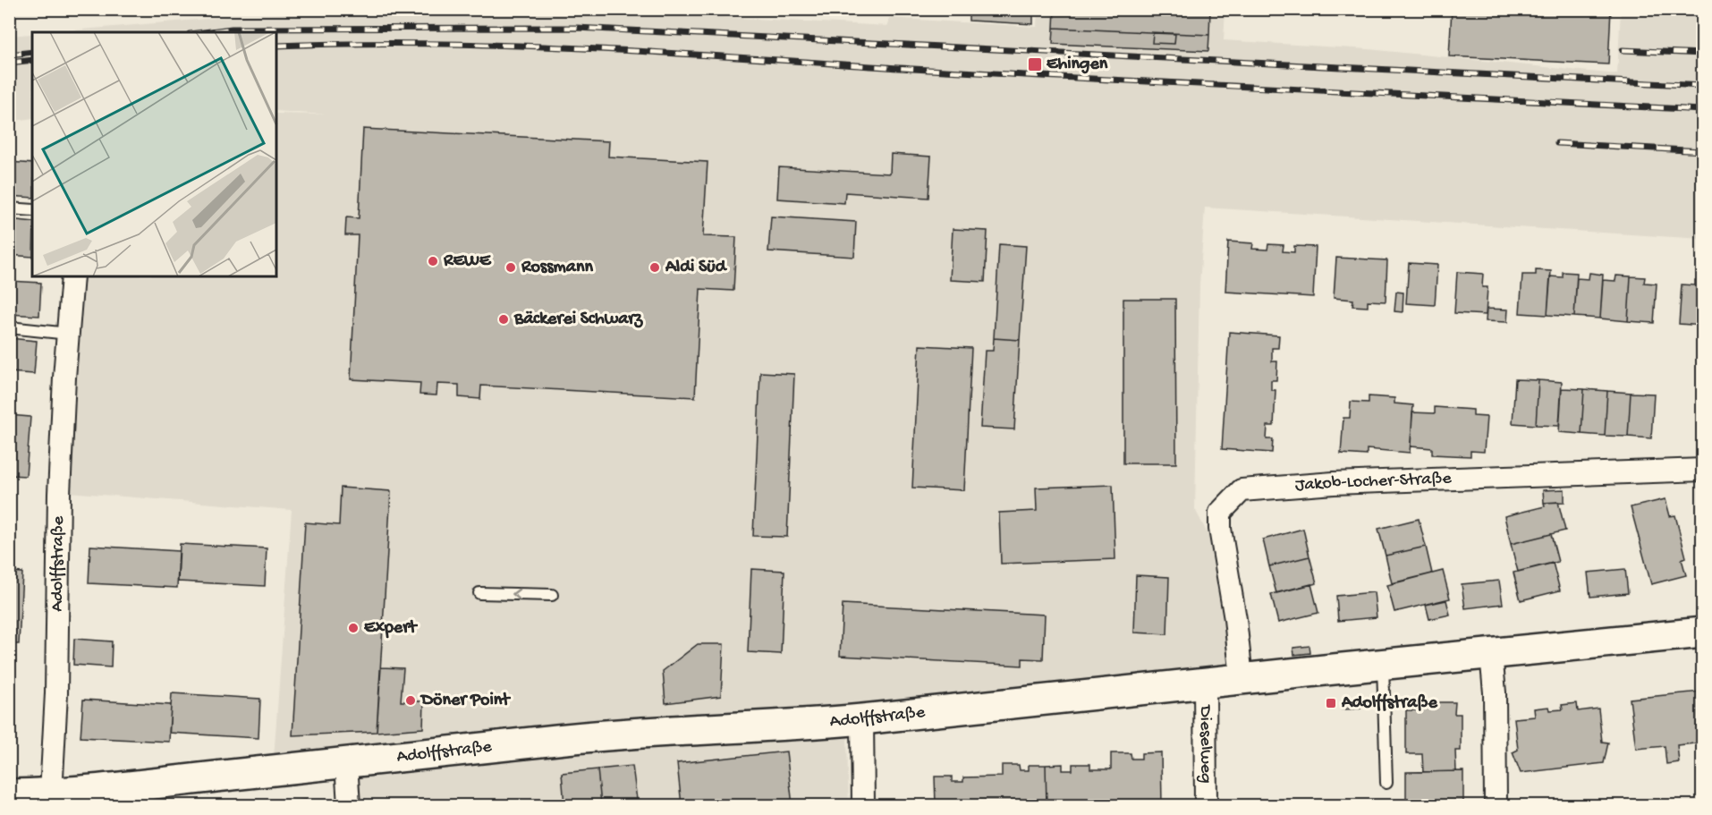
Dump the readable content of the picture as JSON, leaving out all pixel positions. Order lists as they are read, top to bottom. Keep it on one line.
{"streets":{"street":["Jakob-Locher-Straße","Adolffstraße","Dieselweg"]},"crossings":[["Jakob-Locher-Straße","Adolffstraße"],["Adolffstraße","Dieselweg"]],"places":{"transit":["Ehingen","Adolffstraße"],"other":["REWE","Rossmann","Aldi Süd","Bäckerei Schwarz","Expert","Döner Point"]}}
